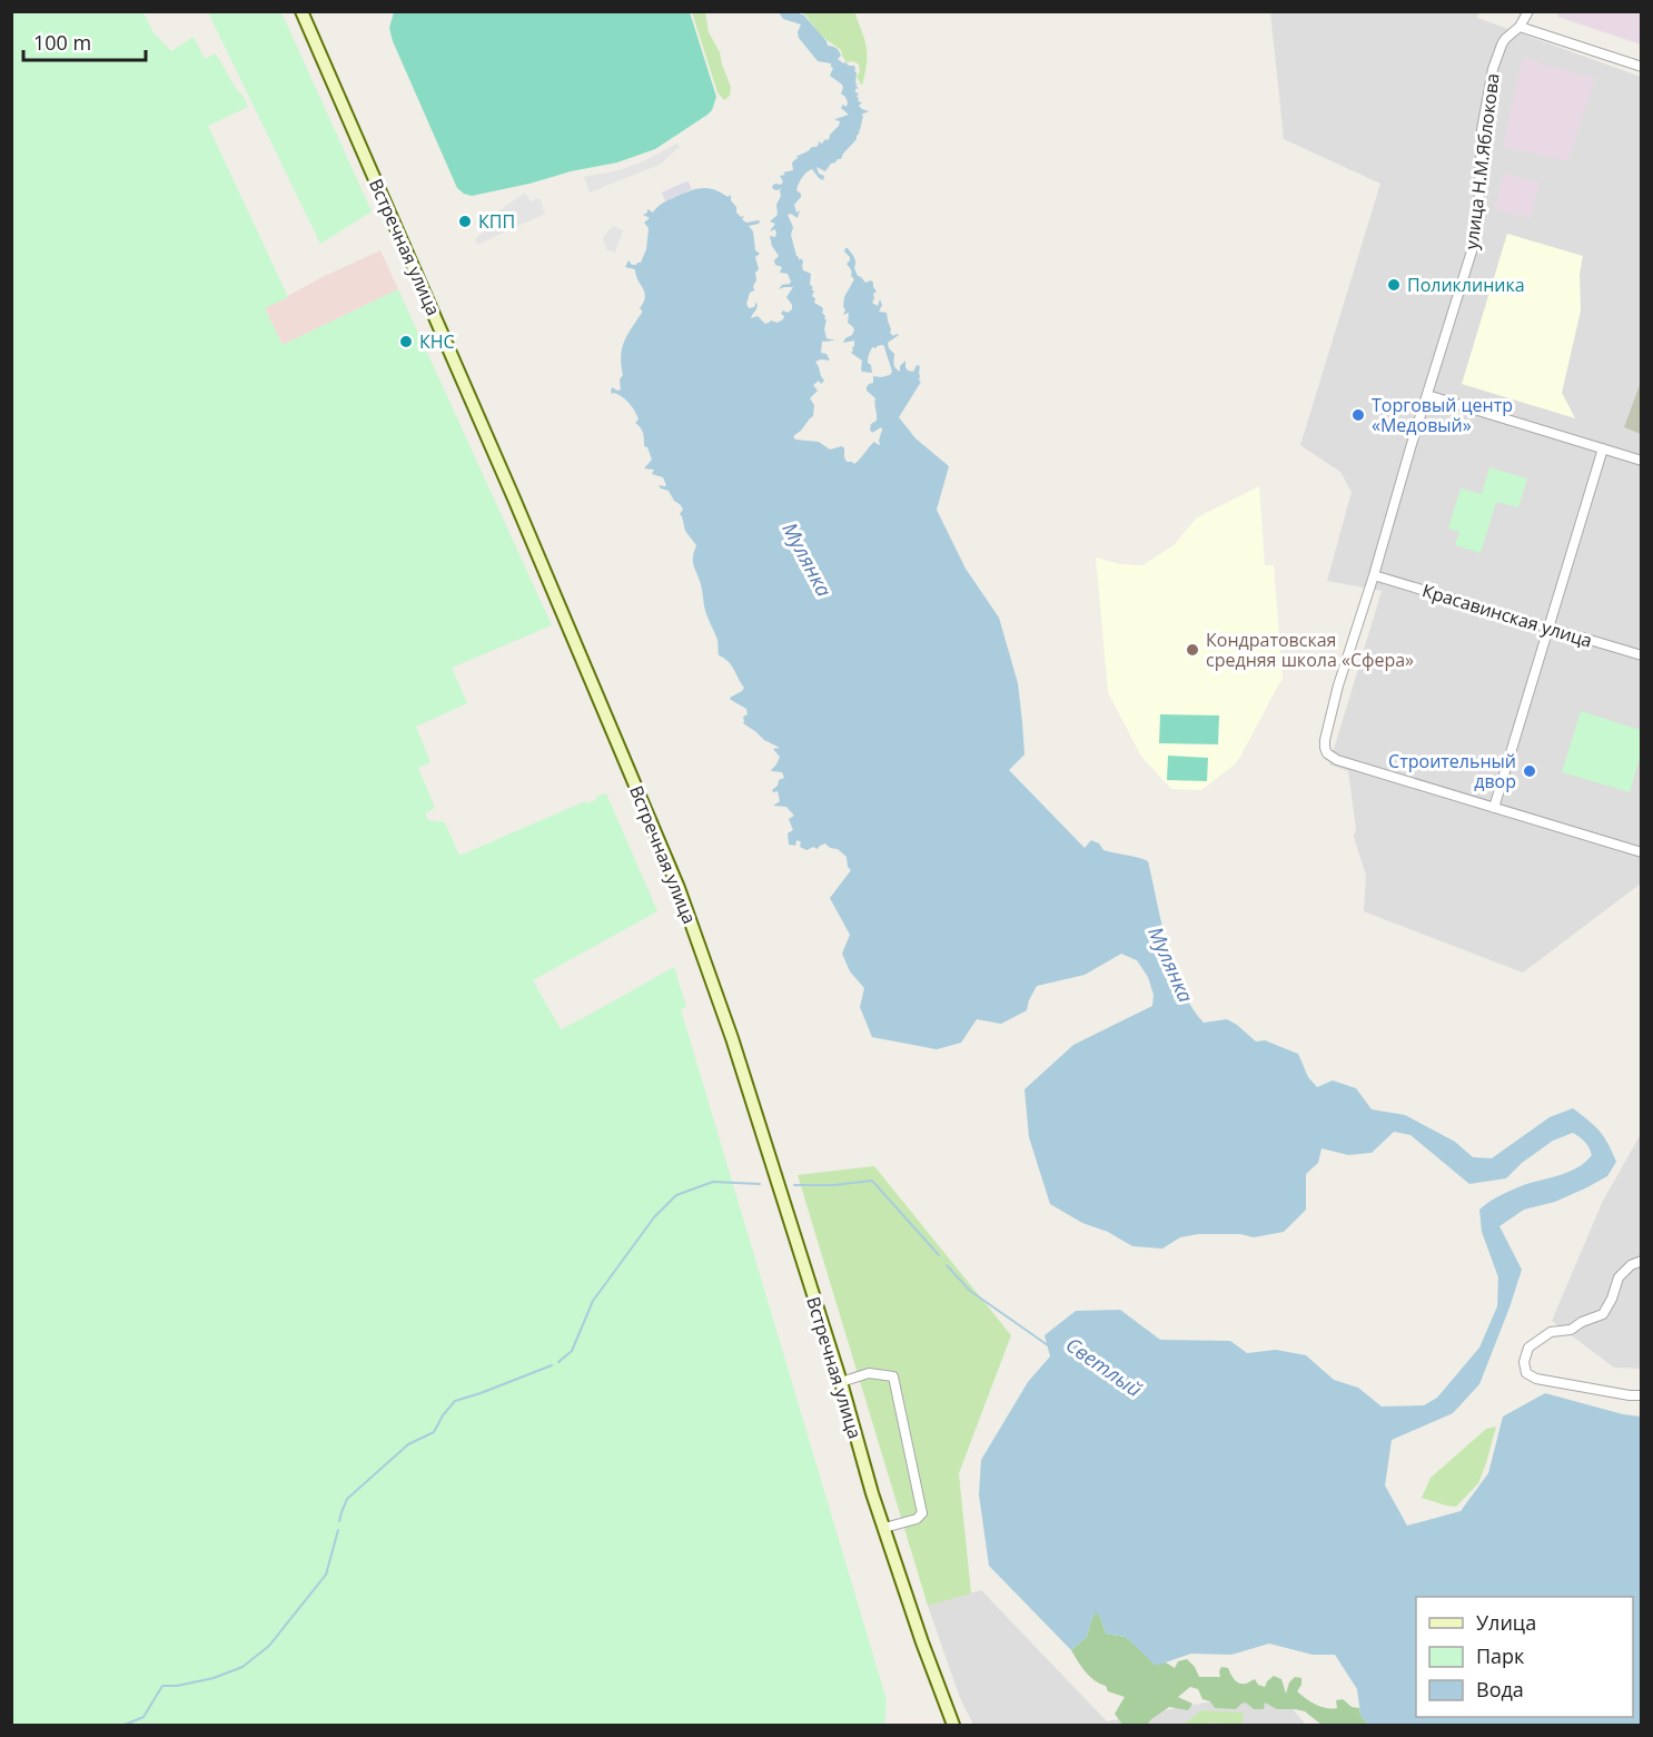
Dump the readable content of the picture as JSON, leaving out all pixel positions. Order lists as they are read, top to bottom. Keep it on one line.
{"streets":{"main road":["Встречная улица"],"street":["улица Н.М.Яблокова","Красавинская улица"]},"crossings":[["улица Н.М.Яблокова","Красавинская улица"]],"water":["Мулянка","Светлый"],"places":["КПП","Поликлиника","КНС","Торговый центр «Медовый»","Кондратовская средняя школа «Сфера»","Строительный двор"],"legend":["Улица","Парк","Вода"],"scale_bar":"100 m"}
